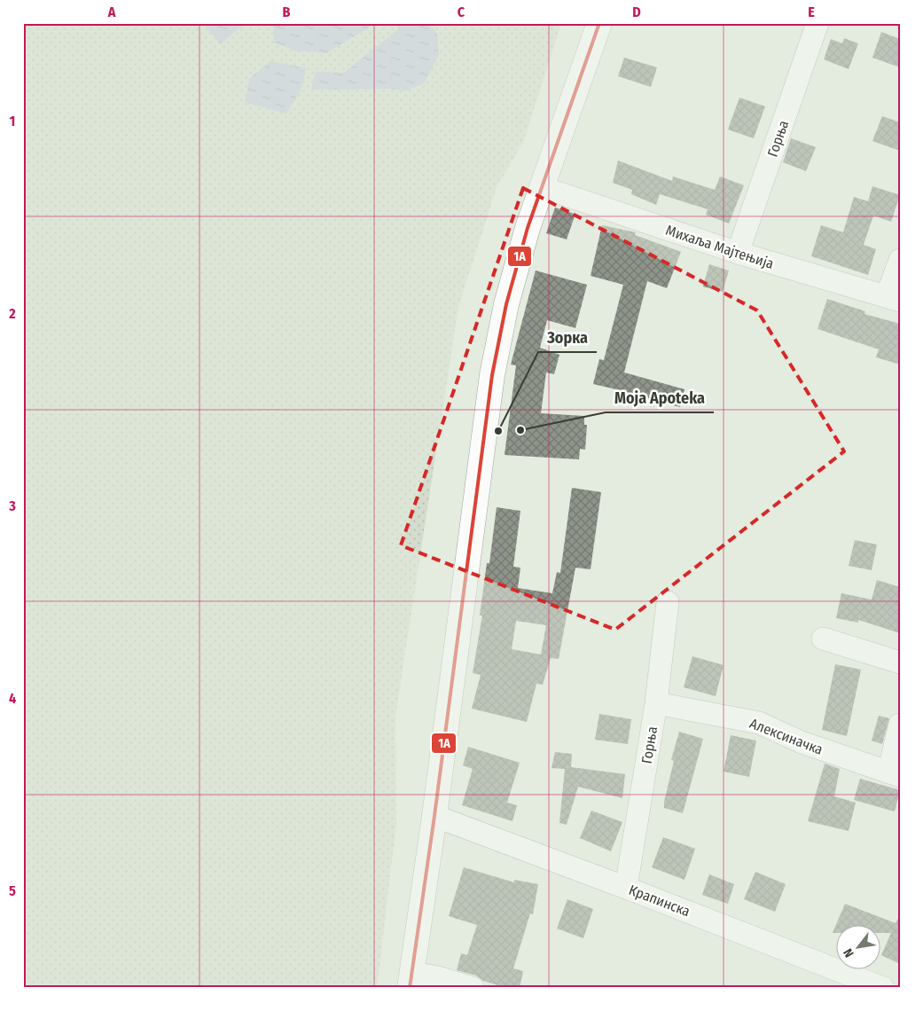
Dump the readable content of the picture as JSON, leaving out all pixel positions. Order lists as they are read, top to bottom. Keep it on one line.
{"streets":{"street":["Горња","Михаља Мајтењија","Алексиначка","Крапинска"]},"crossings":[["Горња","Михаља Мајтењија"],["Горња","Алексиначка"],["Горња","Крапинска"]],"places":["Moja Apoteka","Зорка"],"lines":["transit line 1A"],"north":"bottom left","grid":{"columns":["A","B","C","D","E"],"rows":["1","2","3","4","5"]}}
